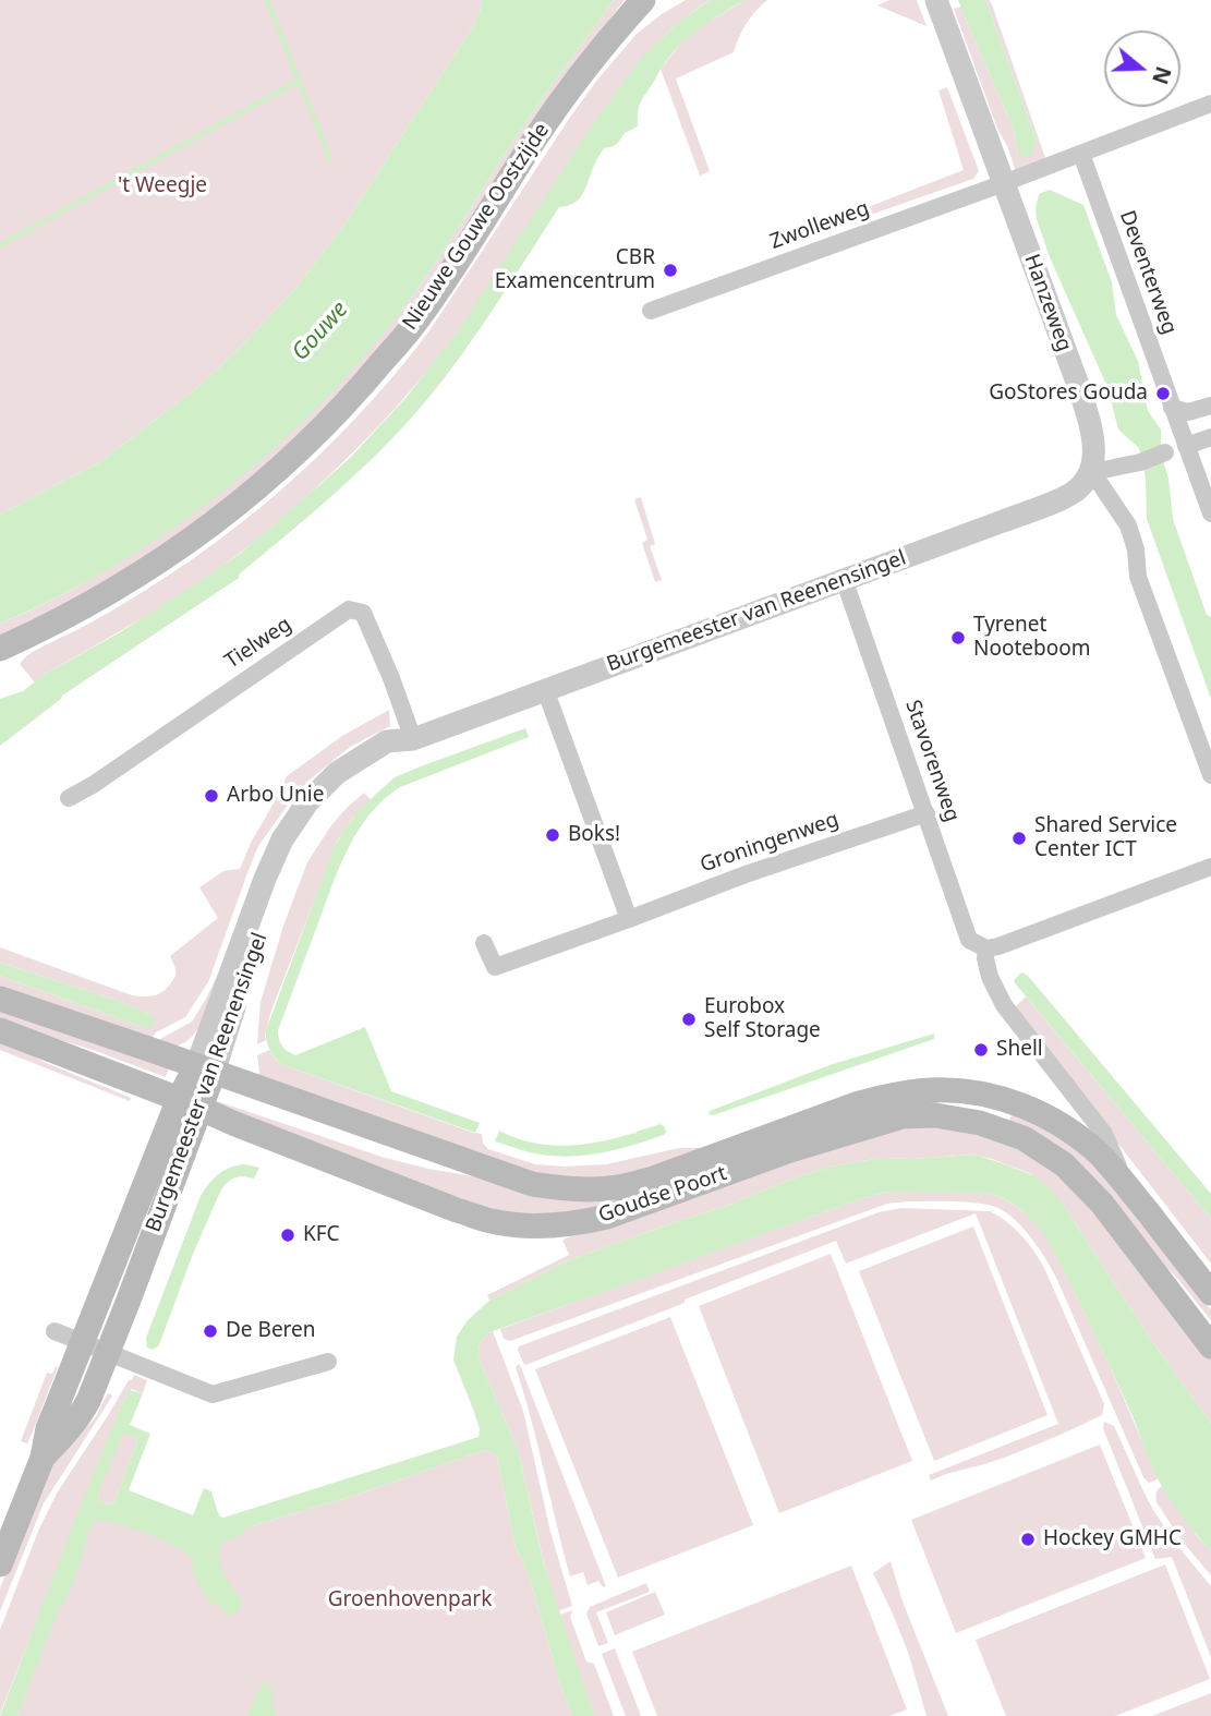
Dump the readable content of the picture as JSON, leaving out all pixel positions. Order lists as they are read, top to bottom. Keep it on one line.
{"streets":{"main road":["Nieuwe Gouwe Oostzijde","Burgemeester van Reenensingel","Goudse Poort"],"street":["Zwolleweg","Deventerweg","Hanzeweg","Tielweg","Stavorenweg","Groningenweg"]},"crossings":[["Zwolleweg","Deventerweg"],["Zwolleweg","Hanzeweg"],["Hanzeweg","Burgemeester van Reenensingel"],["Burgemeester van Reenensingel","Tielweg"],["Burgemeester van Reenensingel","Stavorenweg"],["Burgemeester van Reenensingel","Goudse Poort"],["Stavorenweg","Groningenweg"],["Stavorenweg","Goudse Poort"]],"water":["Gouwe"],"parks":["'t Weegje","Groenhovenpark"],"places":["CBR Examencentrum","GoStores Gouda","Tyrenet Nooteboom","Arbo Unie","Boks!","Shared Service Center ICT","Eurobox Self Storage","Shell","KFC","De Beren","Hockey GMHC"],"north":"right"}
